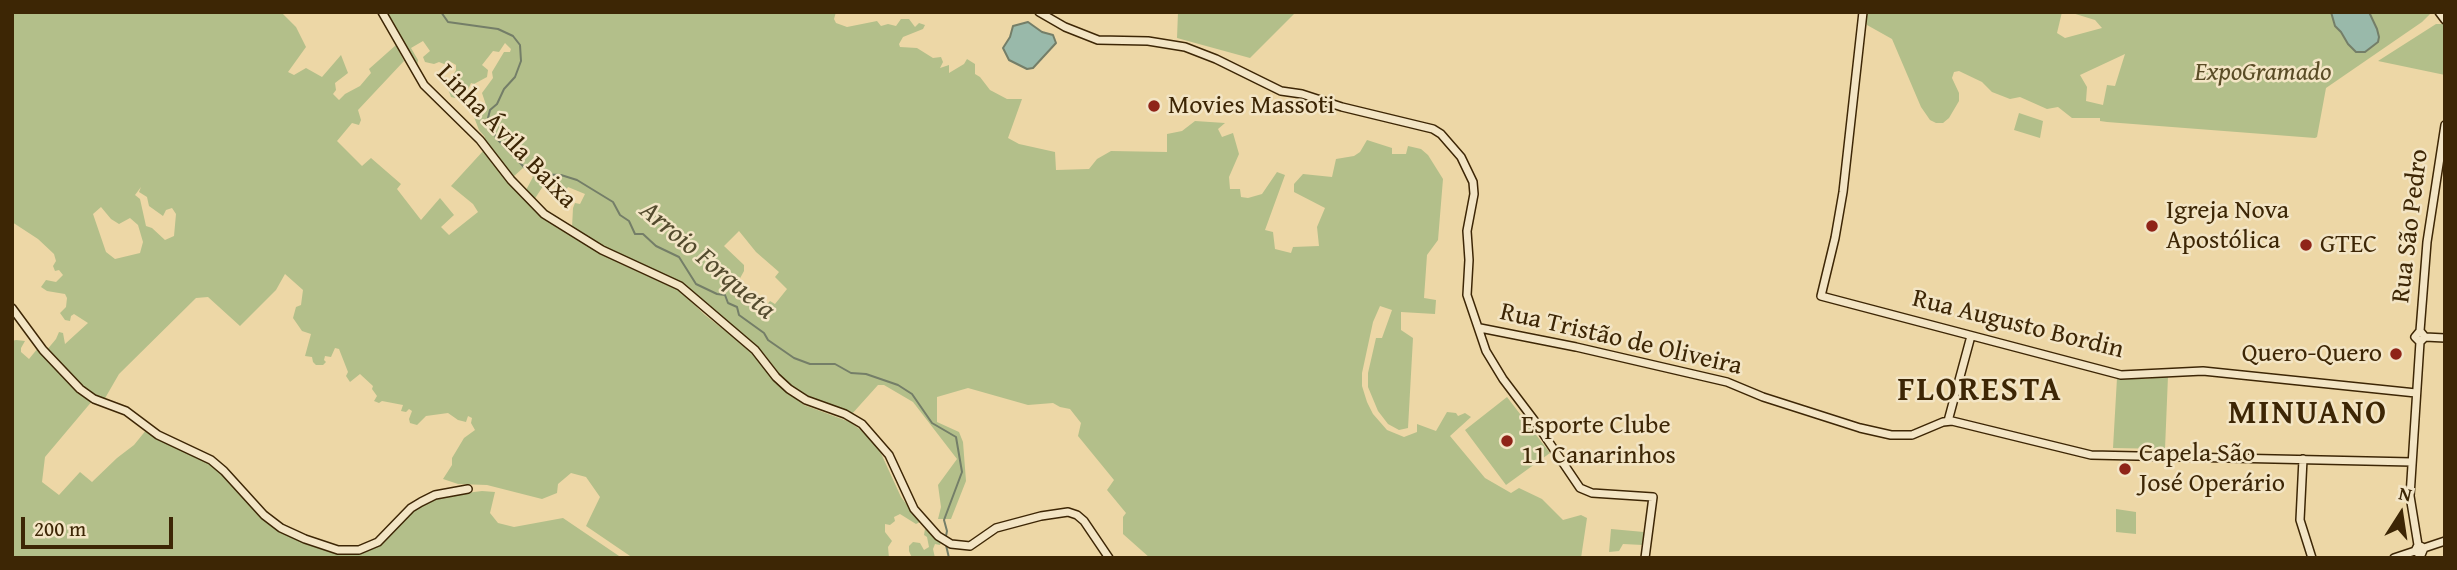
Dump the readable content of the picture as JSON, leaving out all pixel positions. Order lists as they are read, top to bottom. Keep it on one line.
{"streets":{"street":["Linha Ávila Baixa","Rua São Pedro","Rua Augusto Bordin","Rua Tristão de Oliveira"]},"crossings":[["Rua São Pedro","Rua Augusto Bordin"]],"districts":["FLORESTA","MINUANO"],"water":["Arroio Forqueta"],"parks":["ExpoGramado"],"places":["Movies Massoti","Igreja Nova Apostólica","GTEC","Quero-Quero","Esporte Clube 11 Canarinhos","Capela São José Operário"],"scale_bar":"200 m","north":"top"}
